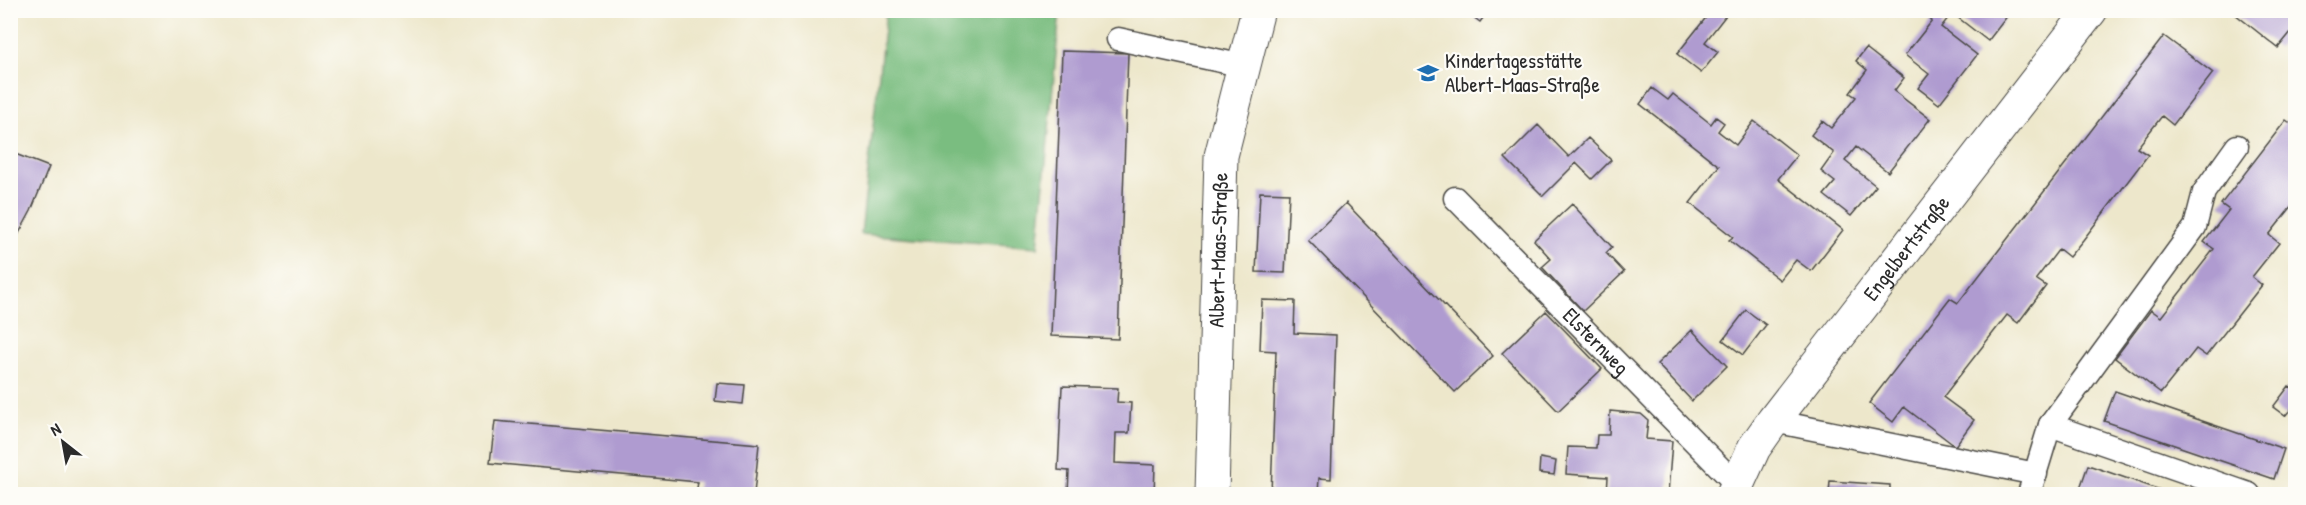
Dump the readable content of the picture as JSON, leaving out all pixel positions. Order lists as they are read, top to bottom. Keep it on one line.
{"streets":{"street":["Engelbertstraße","Albert-Maas-Straße"],"lane":["Elsternweg"]},"crossings":[["Engelbertstraße","Elsternweg"]],"places":{"school or university":["Kindertagesstätte Albert-Maas-Straße"]},"north":"top left"}
